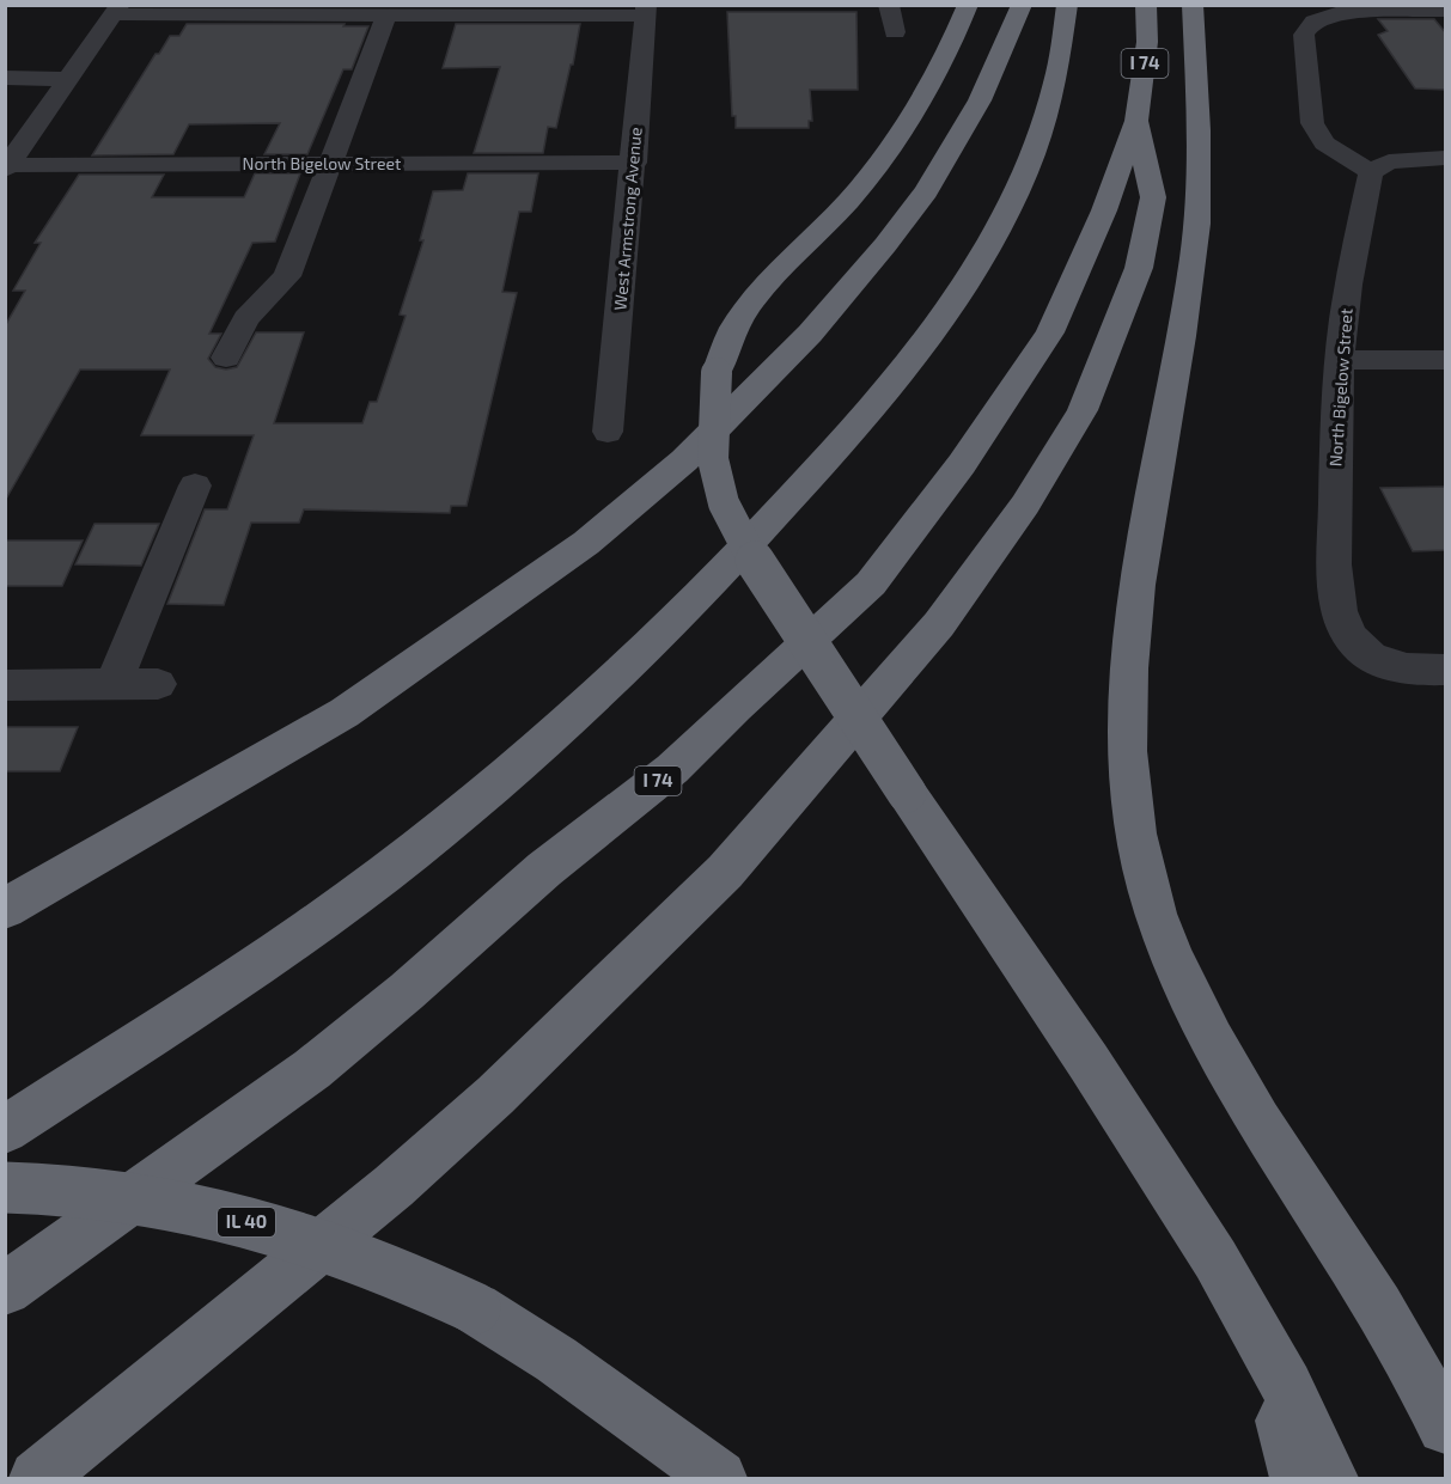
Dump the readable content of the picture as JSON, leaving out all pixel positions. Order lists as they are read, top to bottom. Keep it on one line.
{"streets":{"highway":["I 74","IL 40"],"street":["North Bigelow Street","West Armstrong Avenue"]},"crossings":[["North Bigelow Street","West Armstrong Avenue"]]}
